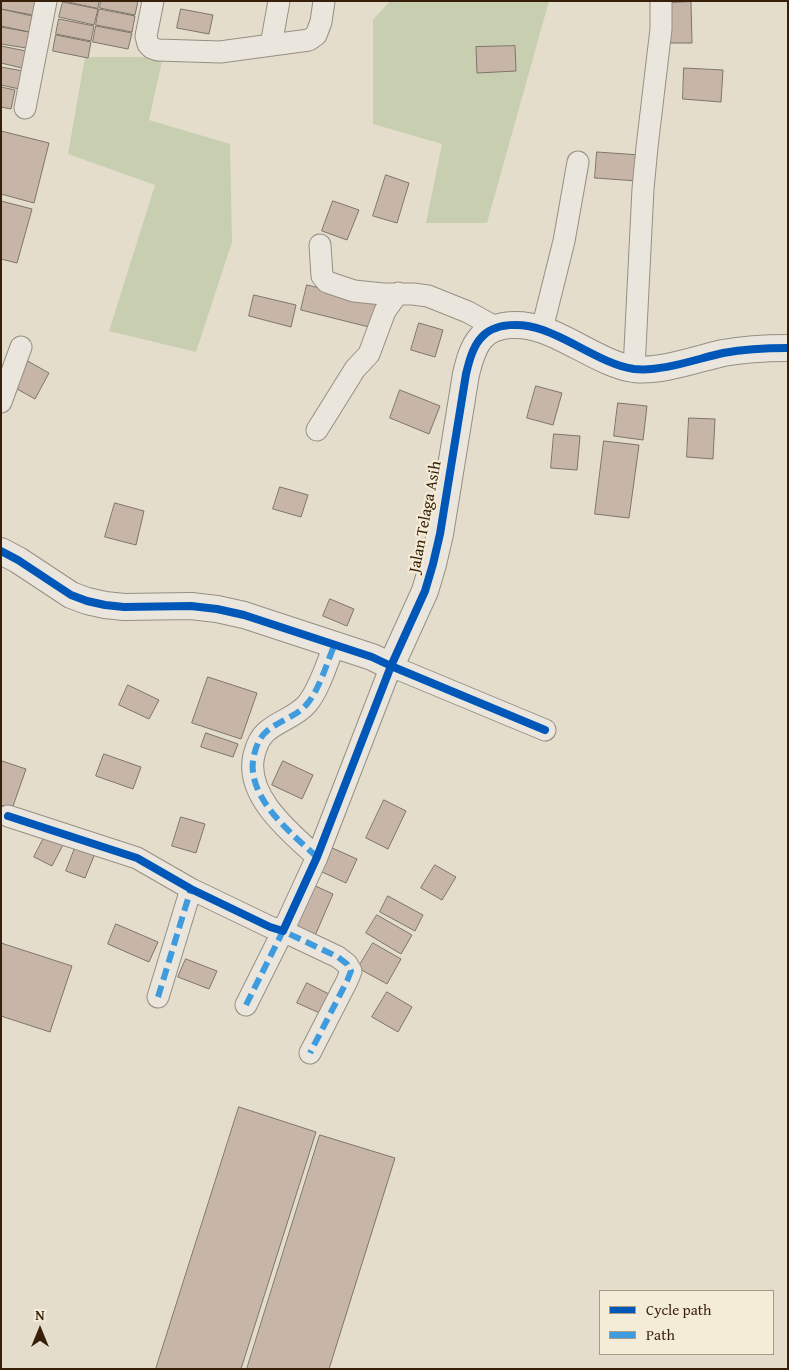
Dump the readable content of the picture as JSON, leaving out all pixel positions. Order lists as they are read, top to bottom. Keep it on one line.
{"streets":{"street":["Jalan Telaga Asih"]},"legend":["Cycle path","Path"],"north":"top"}
